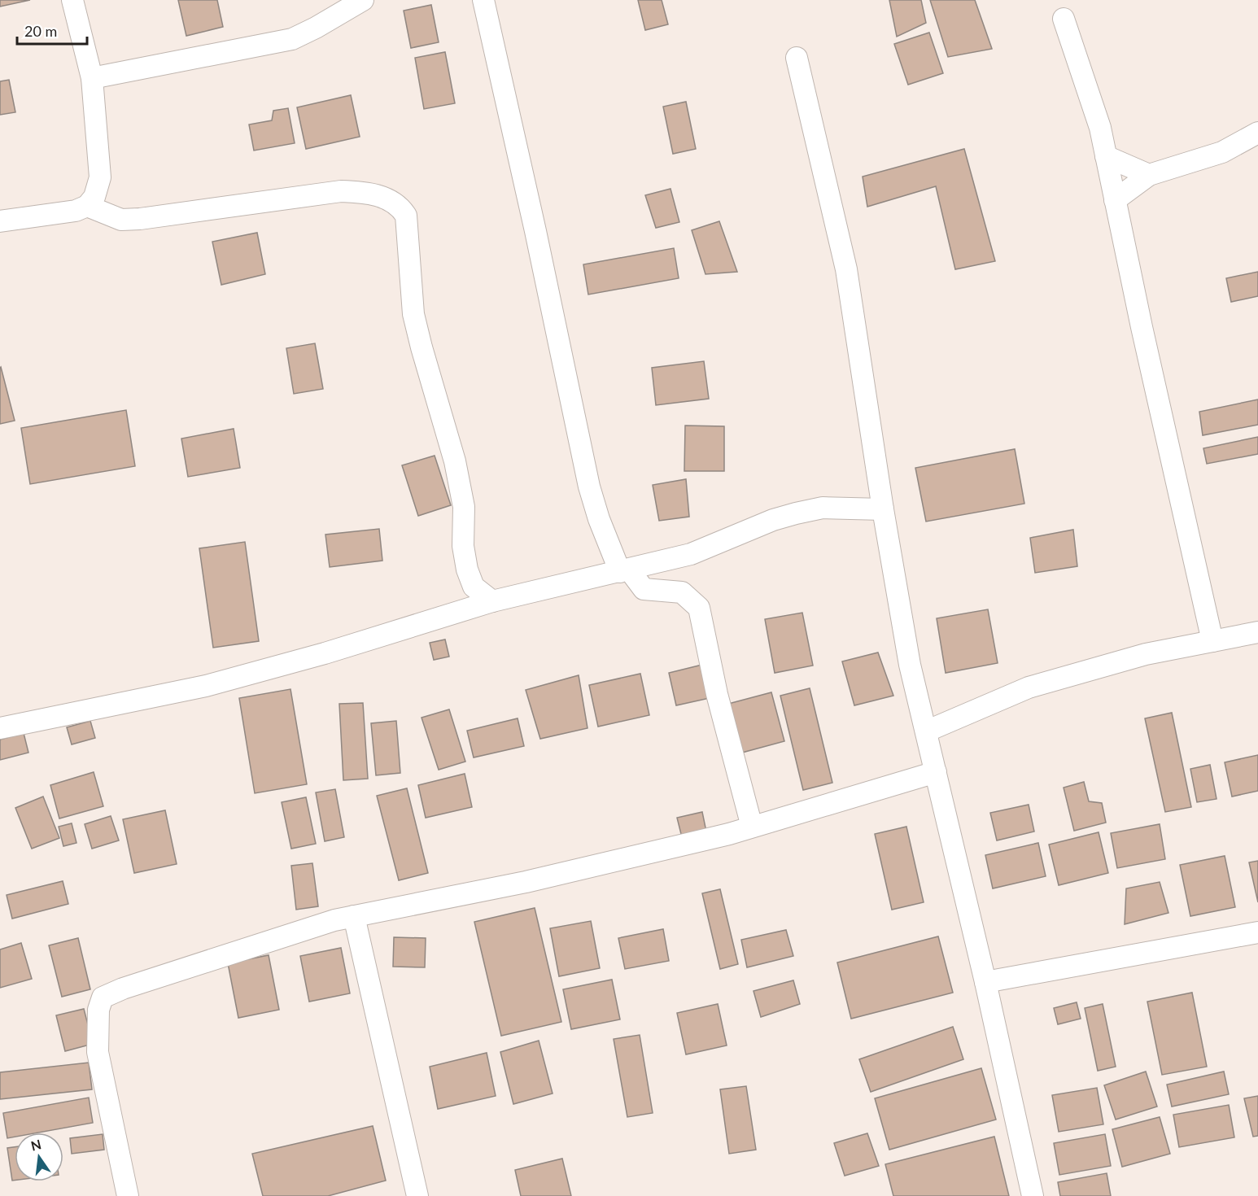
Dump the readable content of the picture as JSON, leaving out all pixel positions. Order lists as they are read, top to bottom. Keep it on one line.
{"scale_bar":"20 m","north":"top"}
